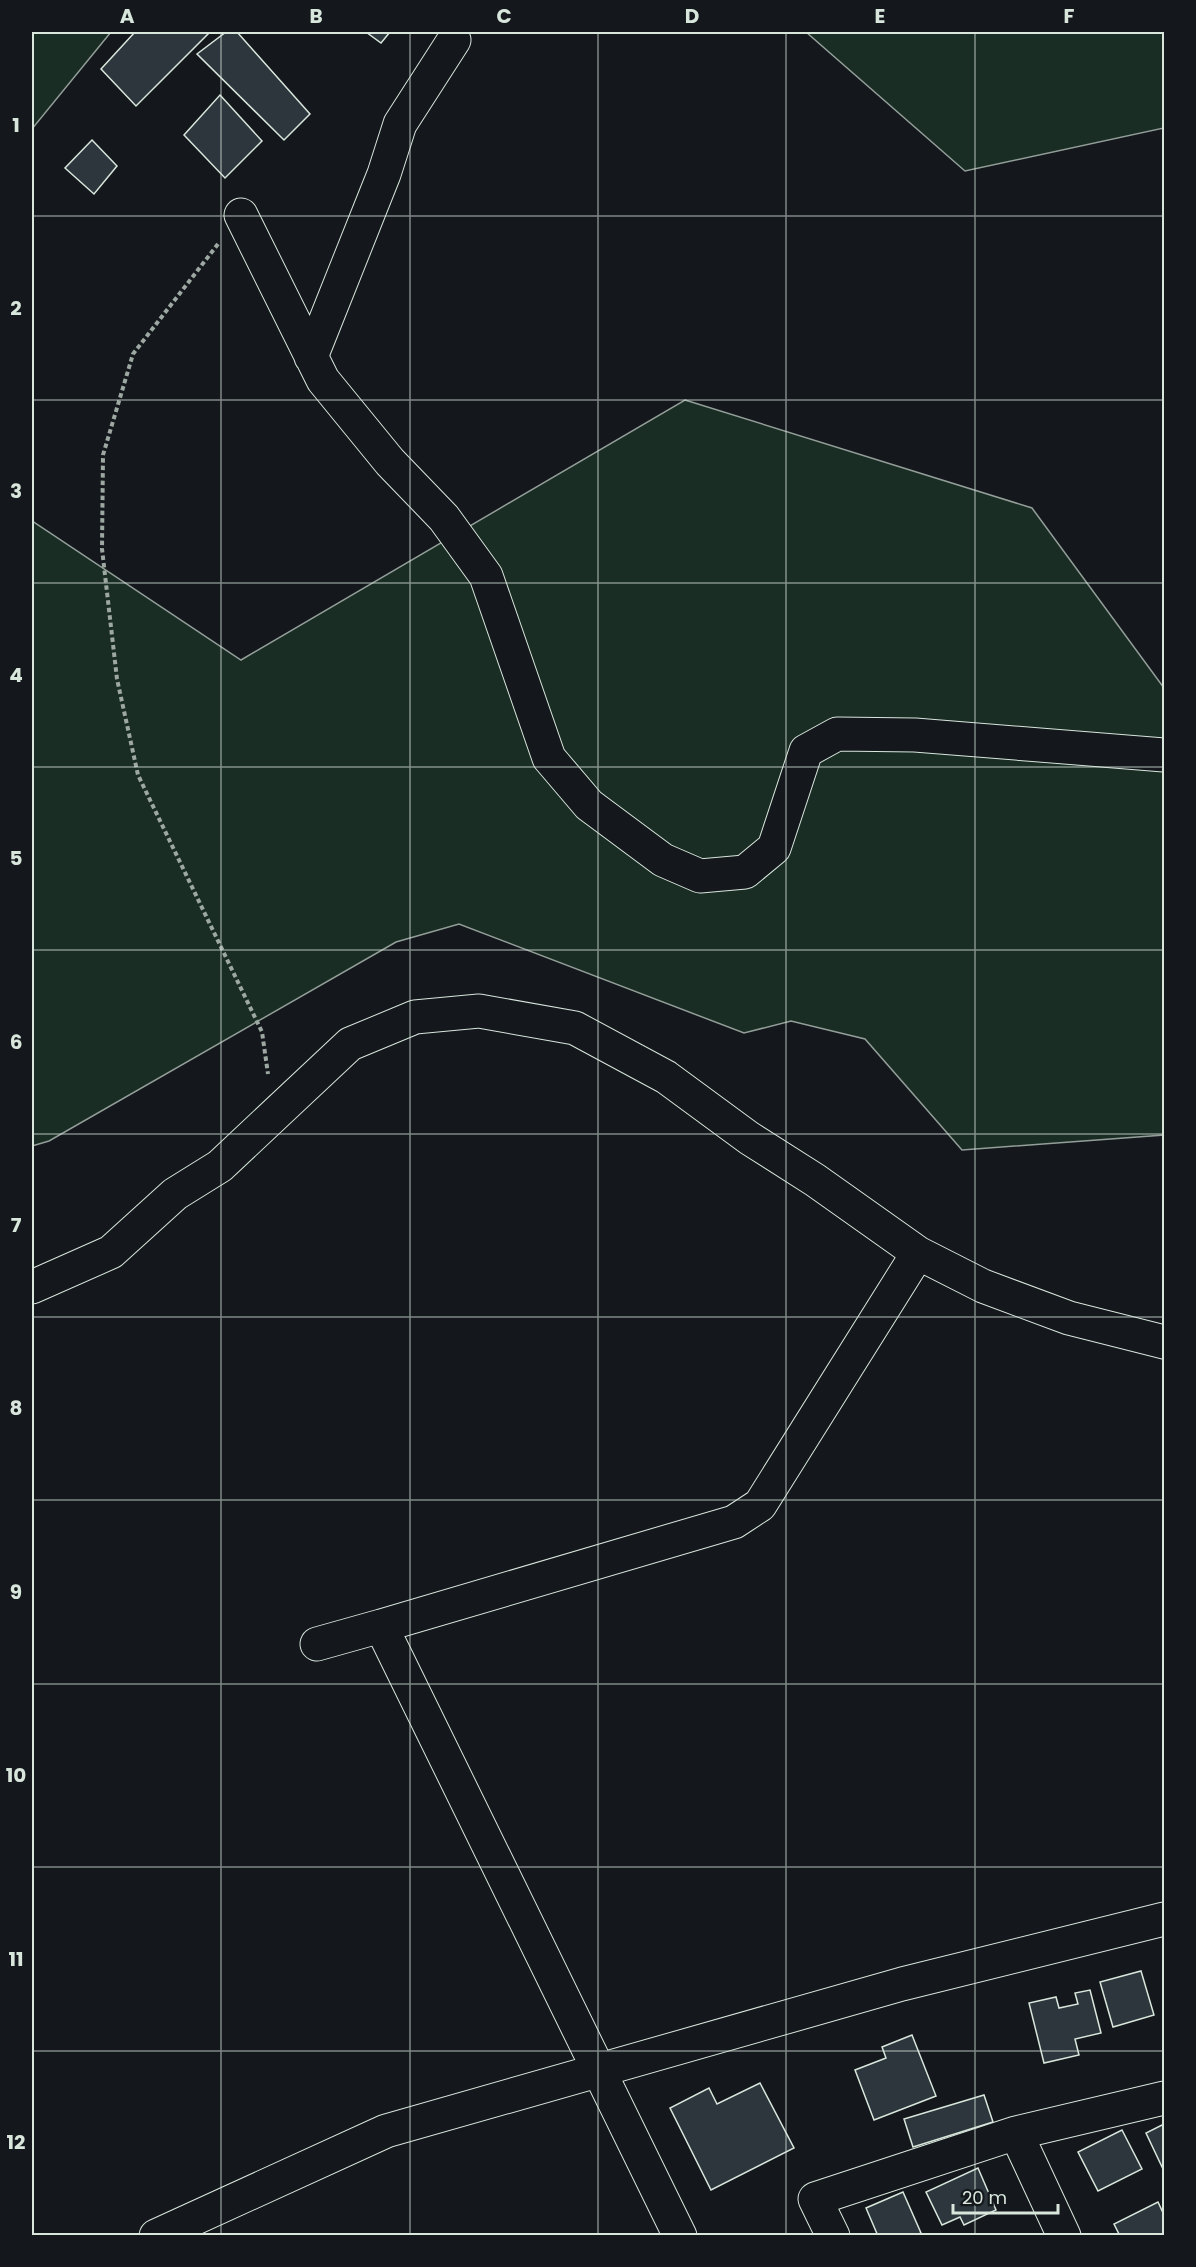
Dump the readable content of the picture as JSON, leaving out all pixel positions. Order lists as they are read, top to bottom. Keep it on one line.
{"scale_bar":"20 m","grid":{"columns":["A","B","C","D","E","F"],"rows":["1","2","3","4","5","6","7","8","9","10","11","12"]}}
